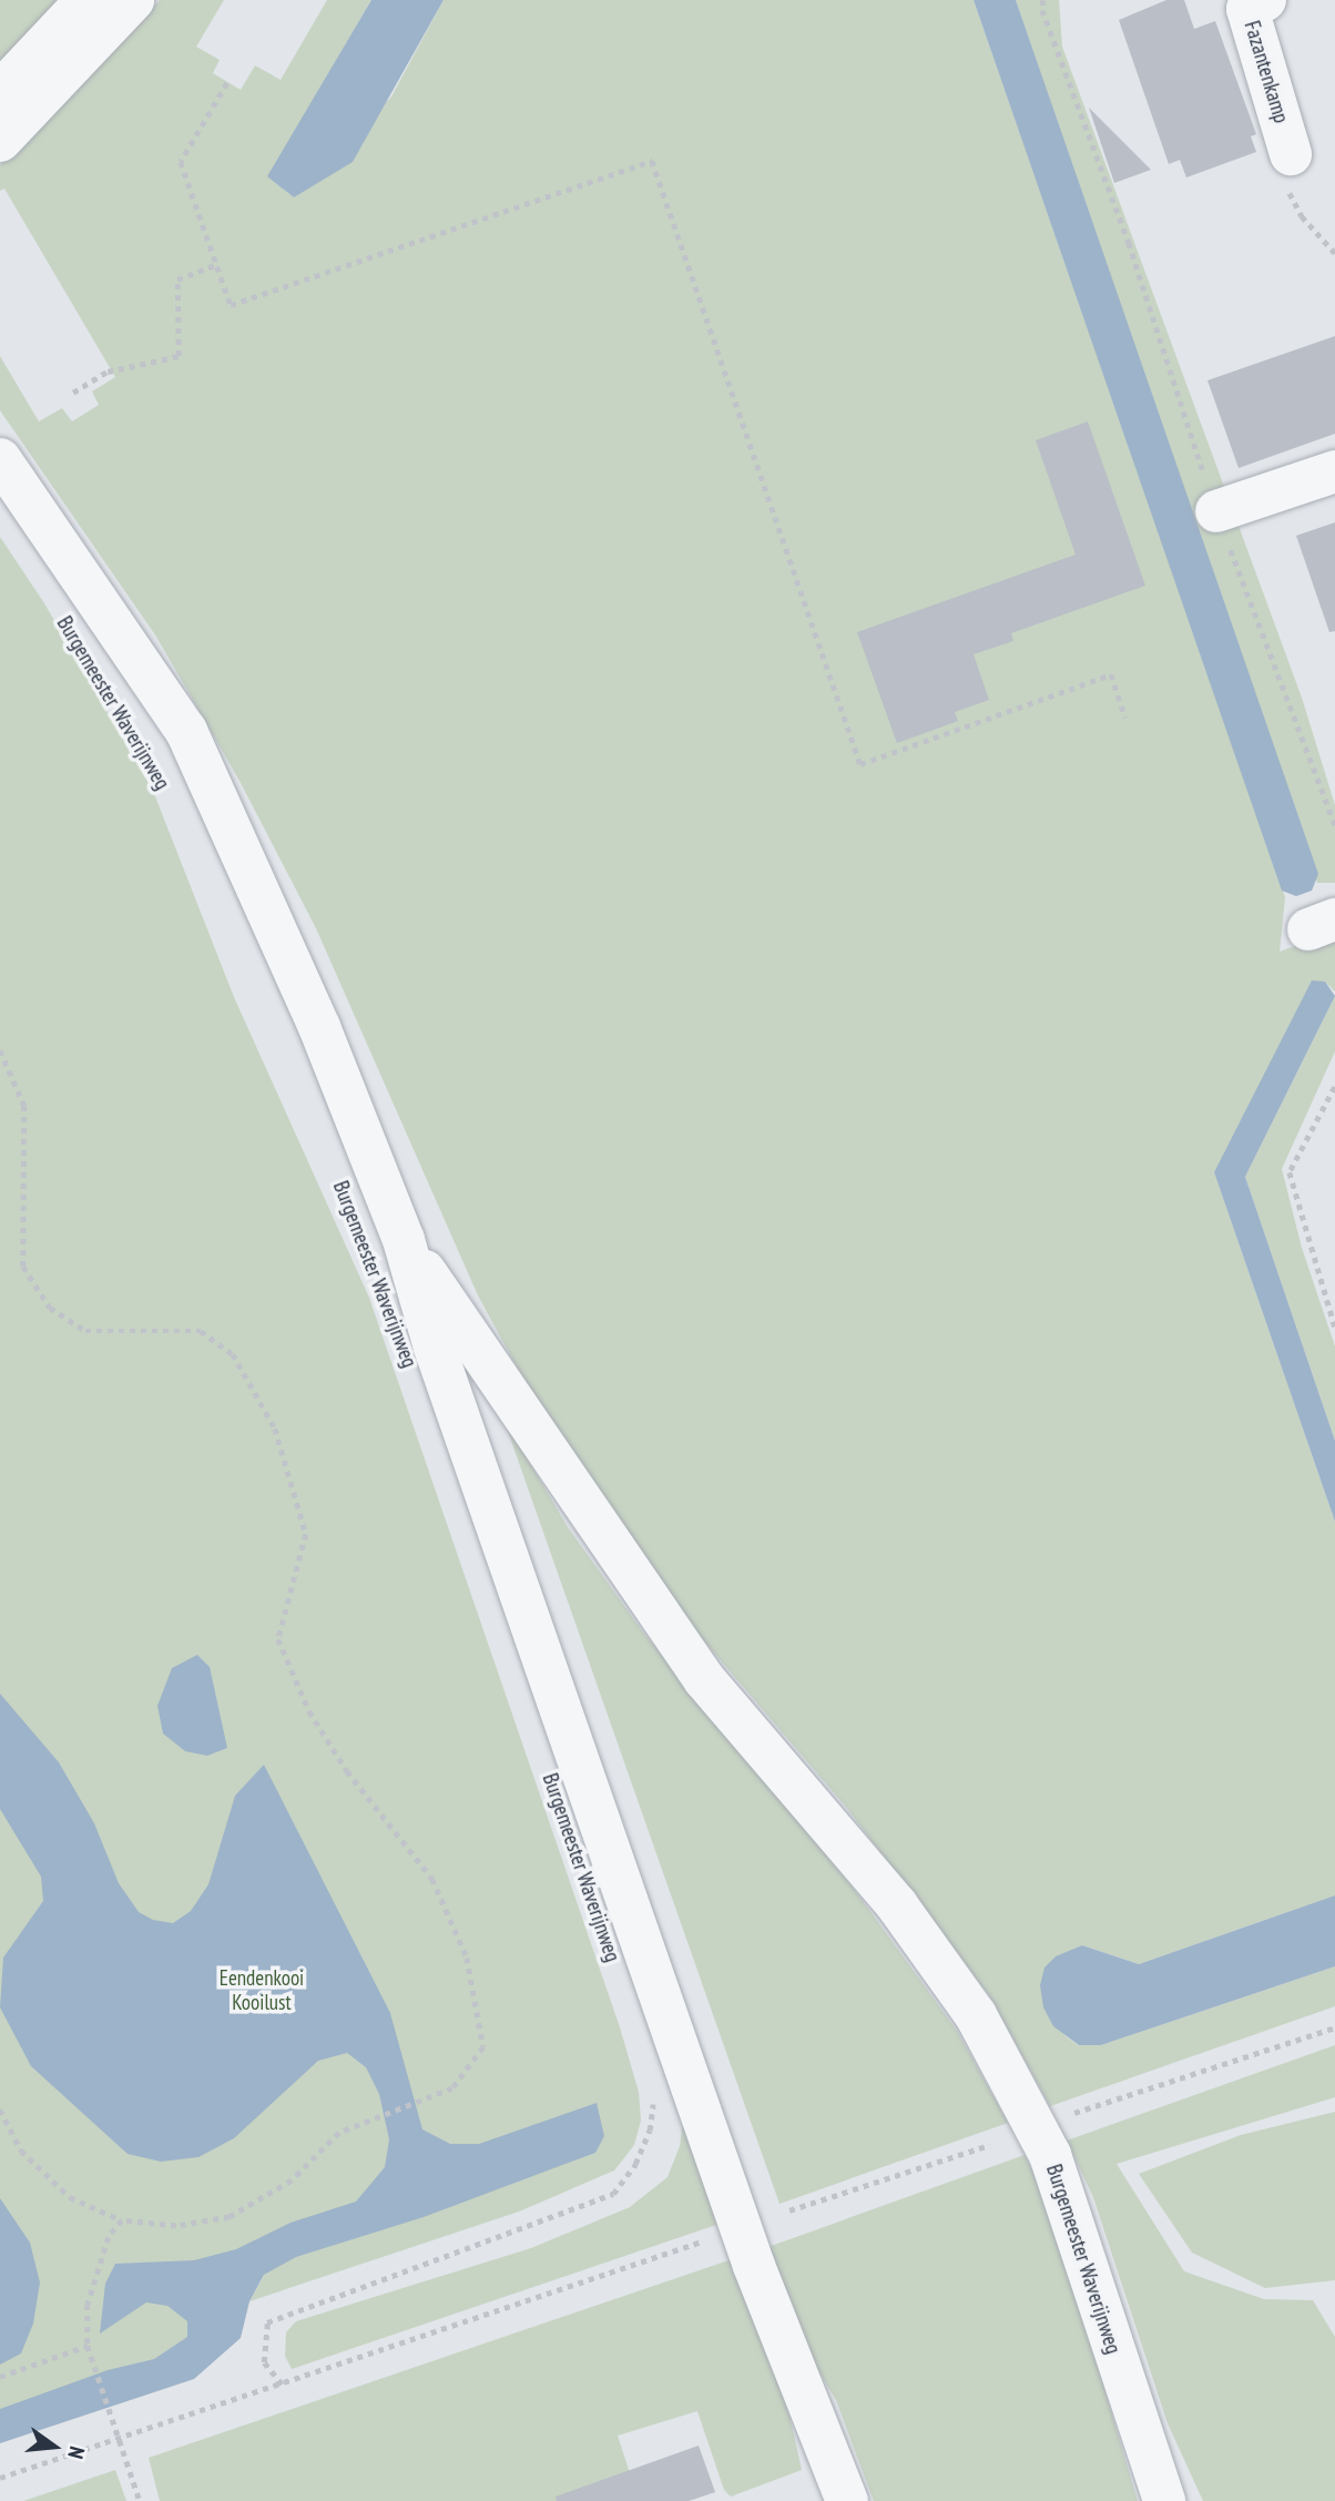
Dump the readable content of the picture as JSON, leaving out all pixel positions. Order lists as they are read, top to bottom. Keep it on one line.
{"streets":{"street":["Fazantenkamp","Burgemeester Waverijnweg"]},"parks":["Eendenkooi Kooilust"],"north":"right"}
